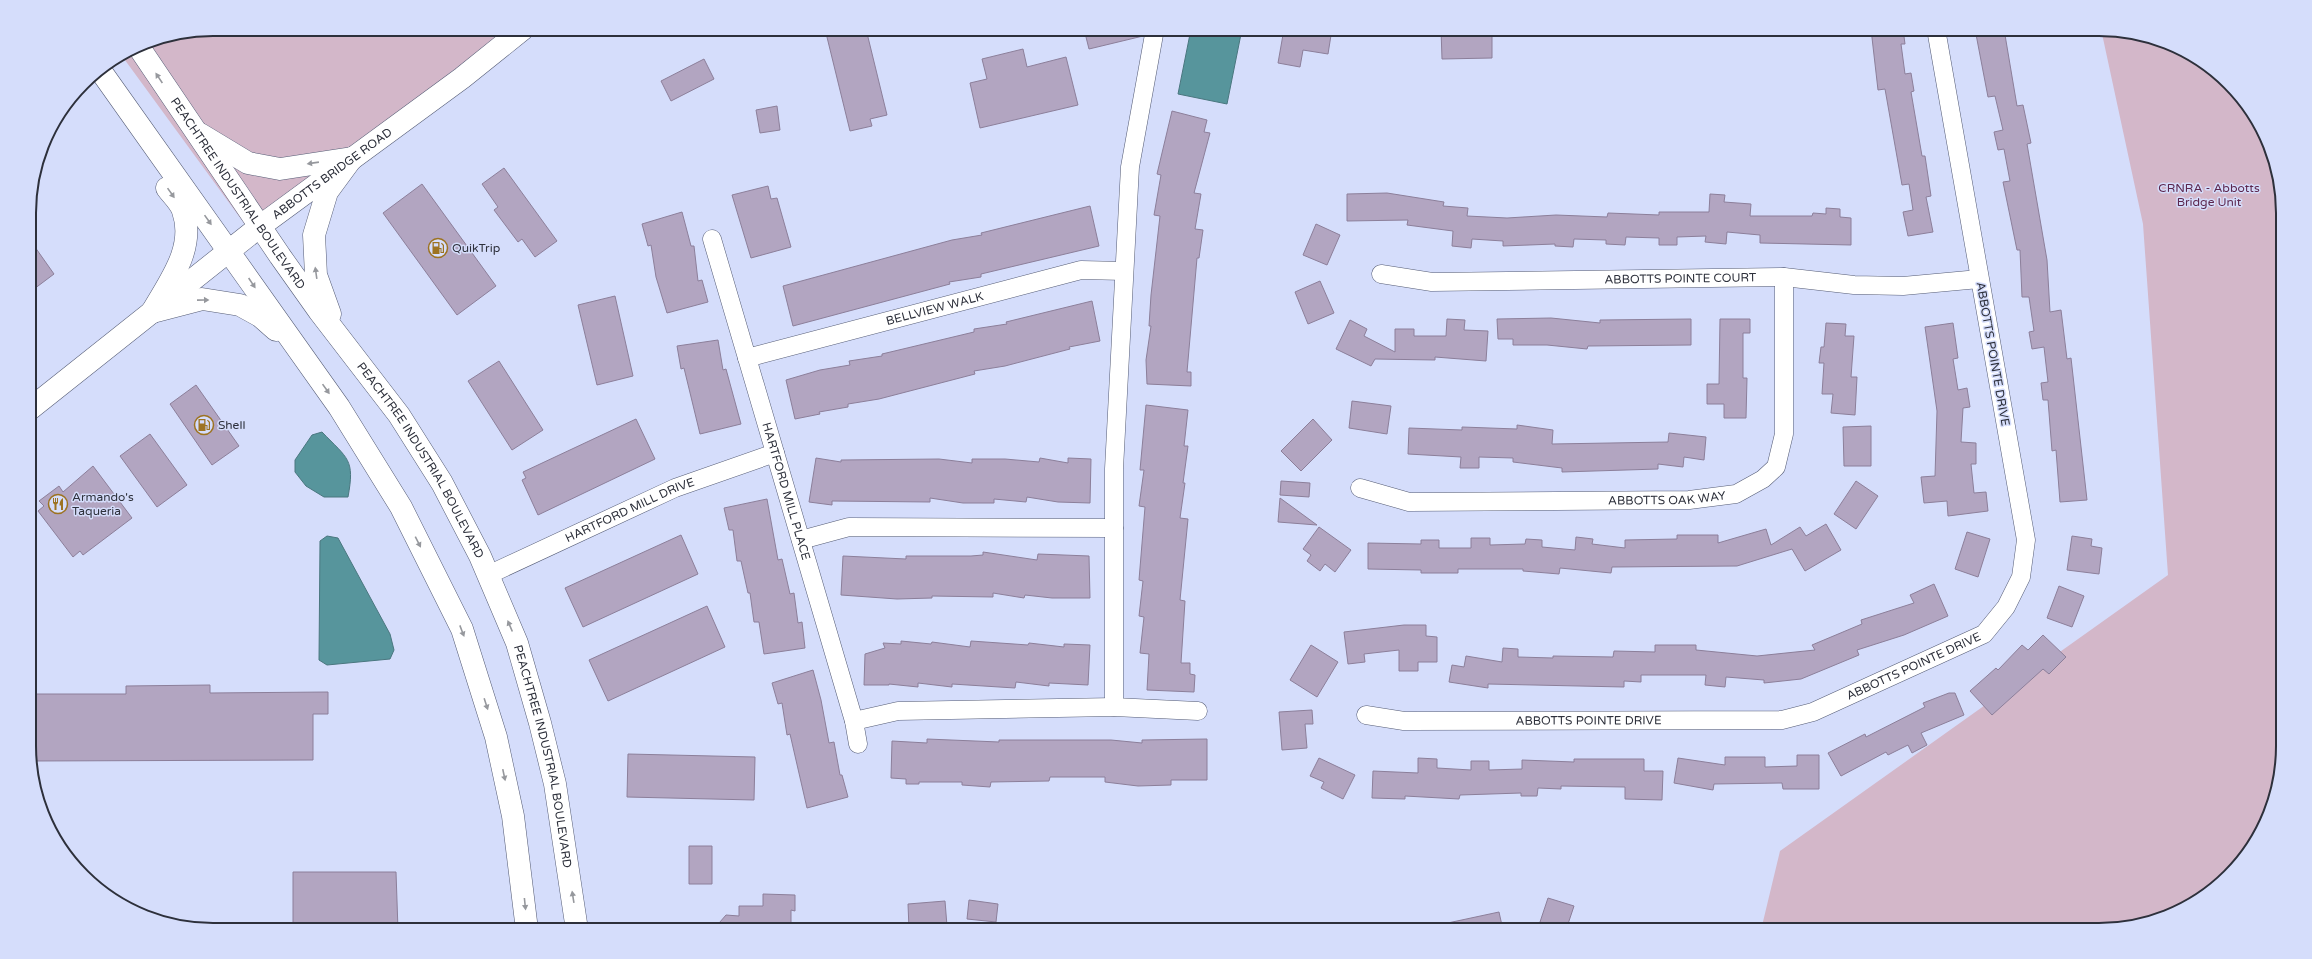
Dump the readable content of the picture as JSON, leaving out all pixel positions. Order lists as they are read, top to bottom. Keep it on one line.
{"streets":{"main road":["ABBOTTS BRIDGE ROAD","PEACHTREE INDUSTRIAL BOULEVARD"],"street":["ABBOTTS POINTE COURT","BELLVIEW WALK","ABBOTTS POINTE DRIVE","HARTFORD MILL PLACE","ABBOTTS OAK WAY","HARTFORD MILL DRIVE"]},"crossings":[["ABBOTTS BRIDGE ROAD","PEACHTREE INDUSTRIAL BOULEVARD"],["PEACHTREE INDUSTRIAL BOULEVARD","HARTFORD MILL DRIVE"],["ABBOTTS POINTE COURT","ABBOTTS POINTE DRIVE"],["ABBOTTS POINTE COURT","ABBOTTS OAK WAY"],["BELLVIEW WALK","HARTFORD MILL PLACE"],["HARTFORD MILL PLACE","HARTFORD MILL DRIVE"]],"parks":["CRNRA - Abbotts Bridge Unit"],"places":{"fuel station":["QuikTrip","Shell"],"restaurant":["Armando's Taqueria"]}}
